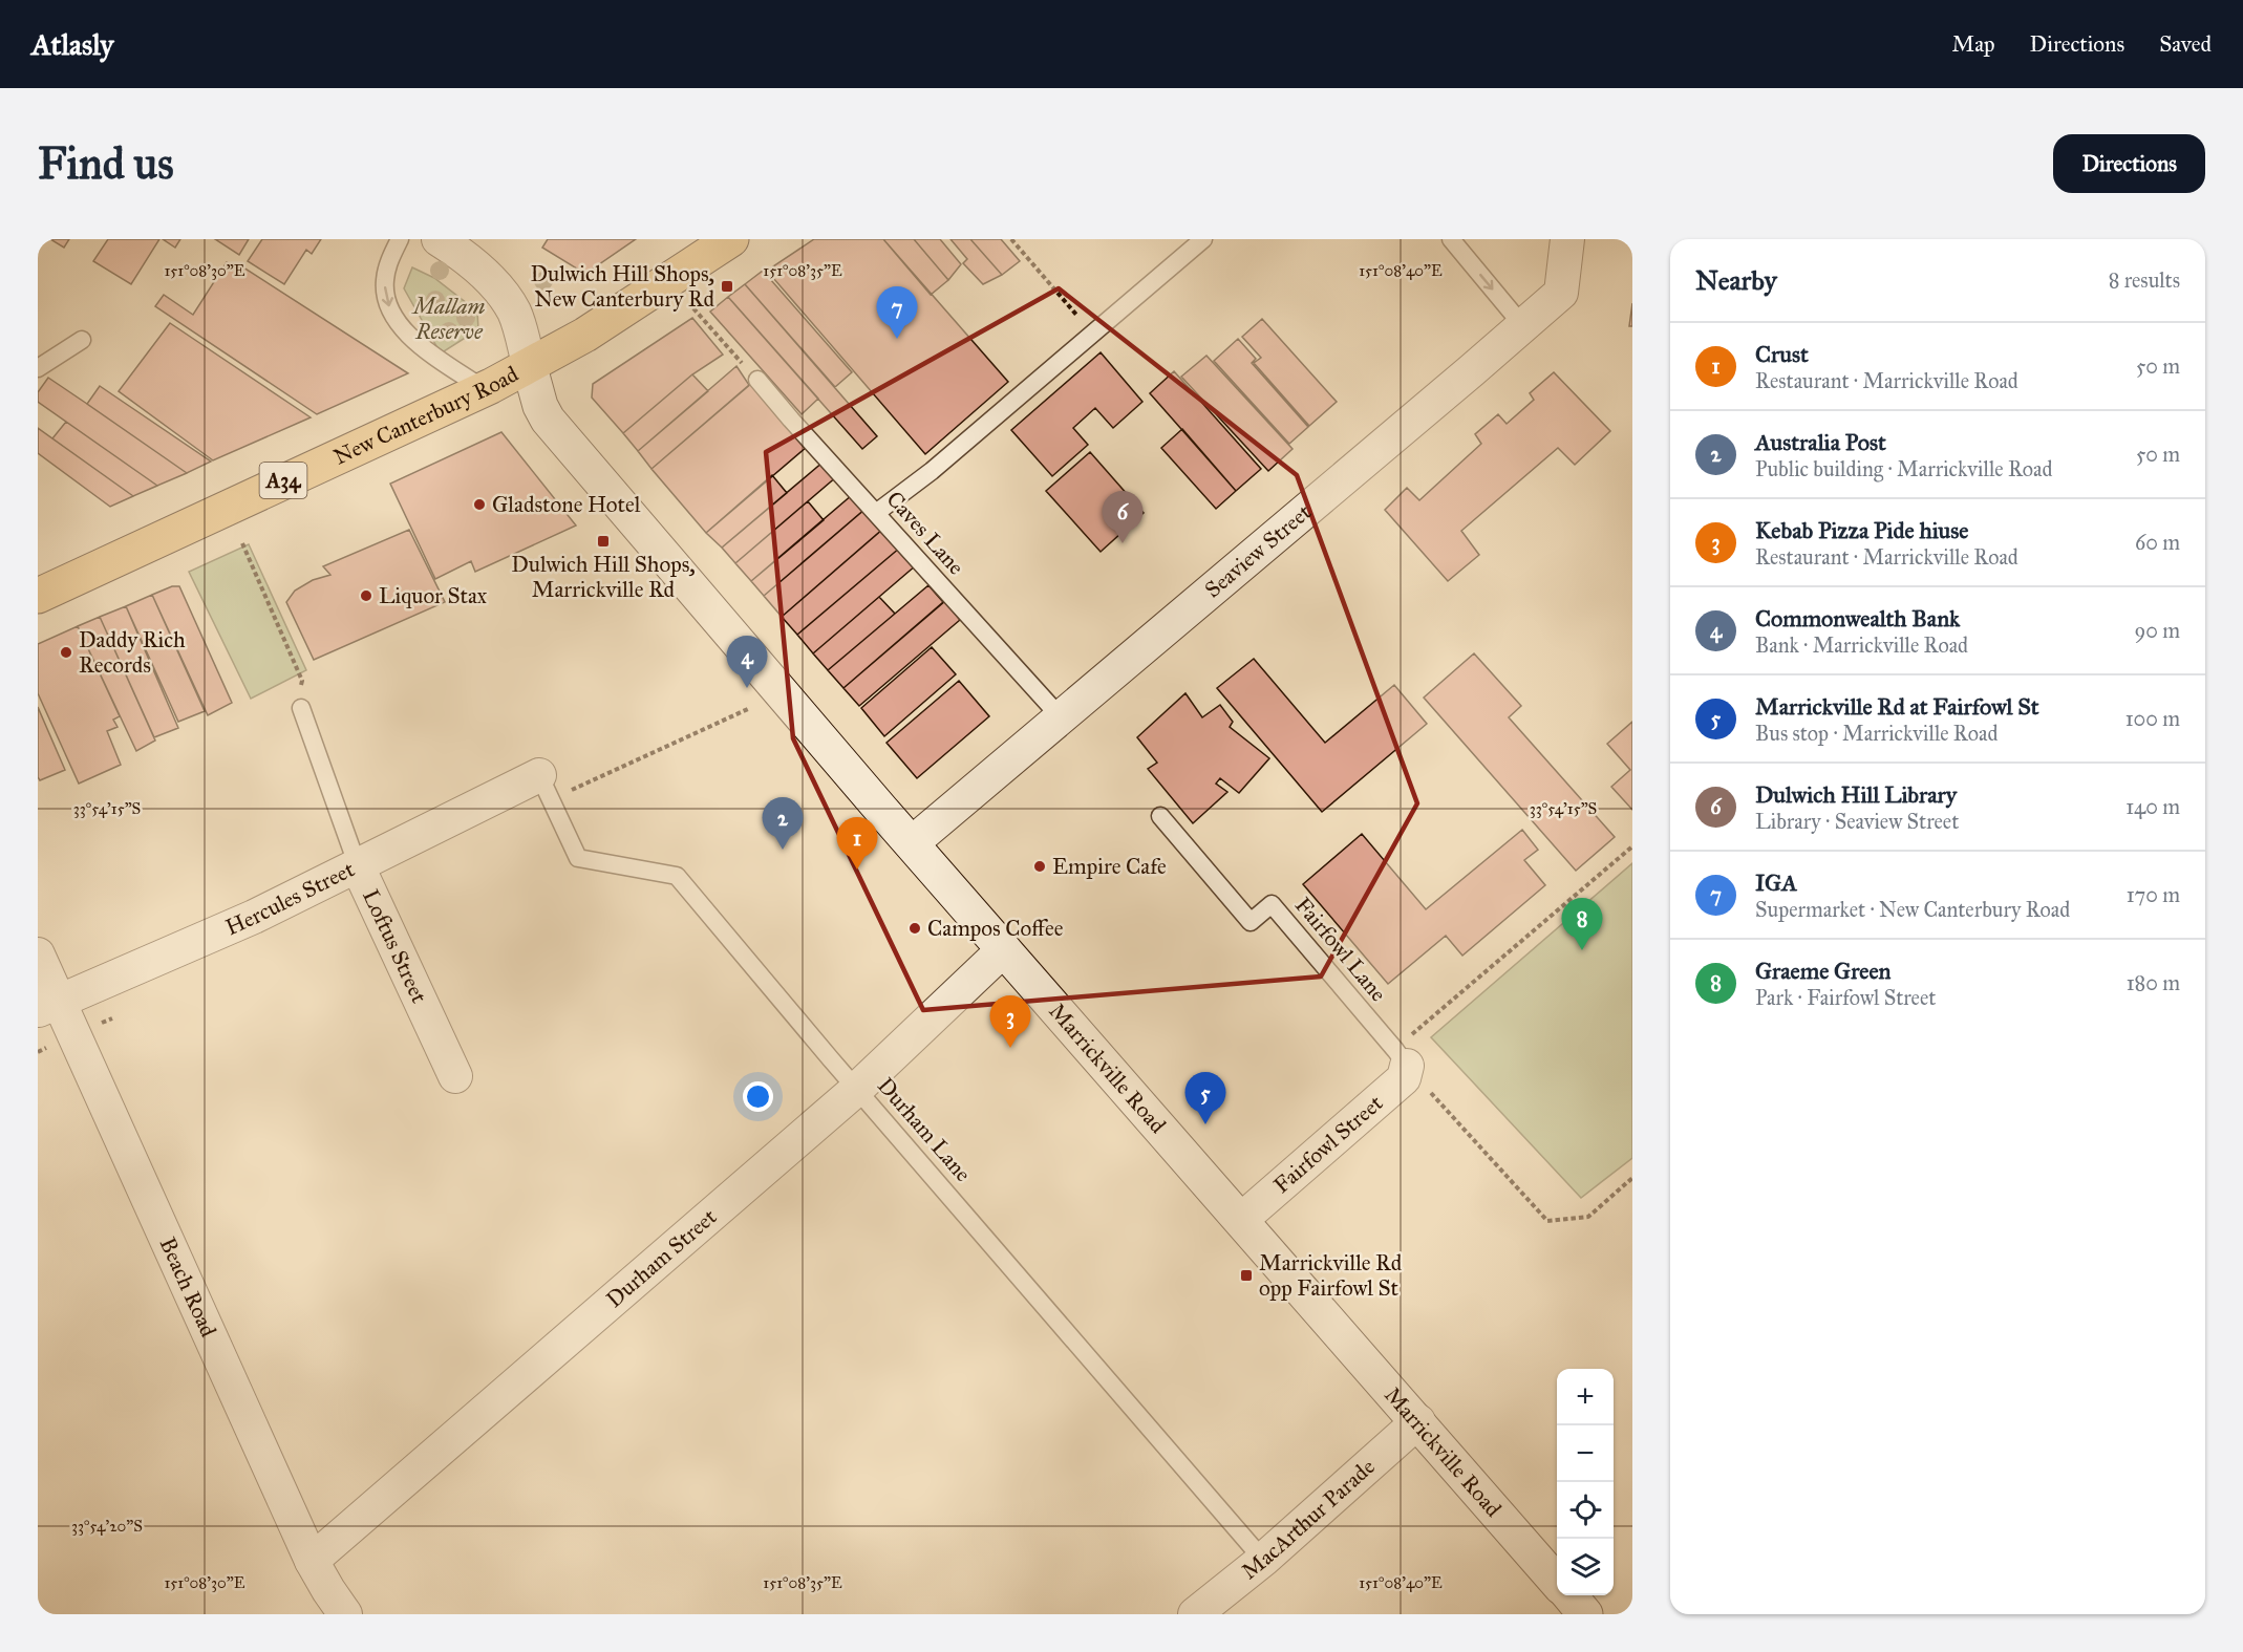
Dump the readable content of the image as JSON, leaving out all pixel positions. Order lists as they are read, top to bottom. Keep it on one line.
{"streets":{"highway":["New Canterbury Road","A34"],"main road":["Marrickville Road"],"street":["Seaview Street","Hercules Street","Loftus Street","Fairfowl Street","Durham Street","Beach Road","MacArthur Parade"],"lane":["Caves Lane","Fairfowl Lane","Durham Lane"]},"crossings":[["New Canterbury Road","Marrickville Road"],["Caves Lane","Seaview Street"],["Seaview Street","Marrickville Road"],["Hercules Street","Loftus Street"],["Hercules Street","Durham Lane"],["Hercules Street","Beach Road"],["Fairfowl Lane","Fairfowl Street"],["Marrickville Road","Fairfowl Street"],["Marrickville Road","Durham Street"],["Marrickville Road","MacArthur Parade"],["Durham Lane","Durham Street"],["Durham Lane","MacArthur Parade"],["Durham Street","Beach Road"]],"parks":["Mallam Reserve"],"places":{"transit":["Dulwich Hill Shops, New Canterbury Rd","Dulwich Hill Shops, Marrickville Rd","Marrickville Rd opp Fairfowl St"],"other":["Gladstone Hotel","Liquor Stax","Daddy Rich Records","Empire Cafe","Campos Coffee"]},"page":{"header":"Atlasly","nav":["Map","Directions","Saved"],"buttons":"Directions","title":"Find us","heading":["Nearby","8 results"],"pins":["7","6","4","2","1","8","3","5"],"list":[{"mark":"1","name":"Crust","note":"Restaurant · Marrickville Road","value":"50 m"},{"mark":"2","name":"Australia Post","note":"Public building · Marrickville Road","value":"50 m"},{"mark":"3","name":"Kebab Pizza Pide hiuse","note":"Restaurant · Marrickville Road","value":"60 m"},{"mark":"4","name":"Commonwealth Bank","note":"Bank · Marrickville Road","value":"90 m"},{"mark":"5","name":"Marrickville Rd at Fairfowl St","note":"Bus stop · Marrickville Road","value":"100 m"},{"mark":"6","name":"Dulwich Hill Library","note":"Library · Seaview Street","value":"140 m"},{"mark":"7","name":"IGA","note":"Supermarket · New Canterbury Road","value":"170 m"},{"mark":"8","name":"Graeme Green","note":"Park · Fairfowl Street","value":"180 m"}],"map_buttons":["+","−"]},"coordinates":["151°08'30\"E","151°08'35\"E","151°08'40\"E","33°54'15\"S","33°54'20\"S"]}
